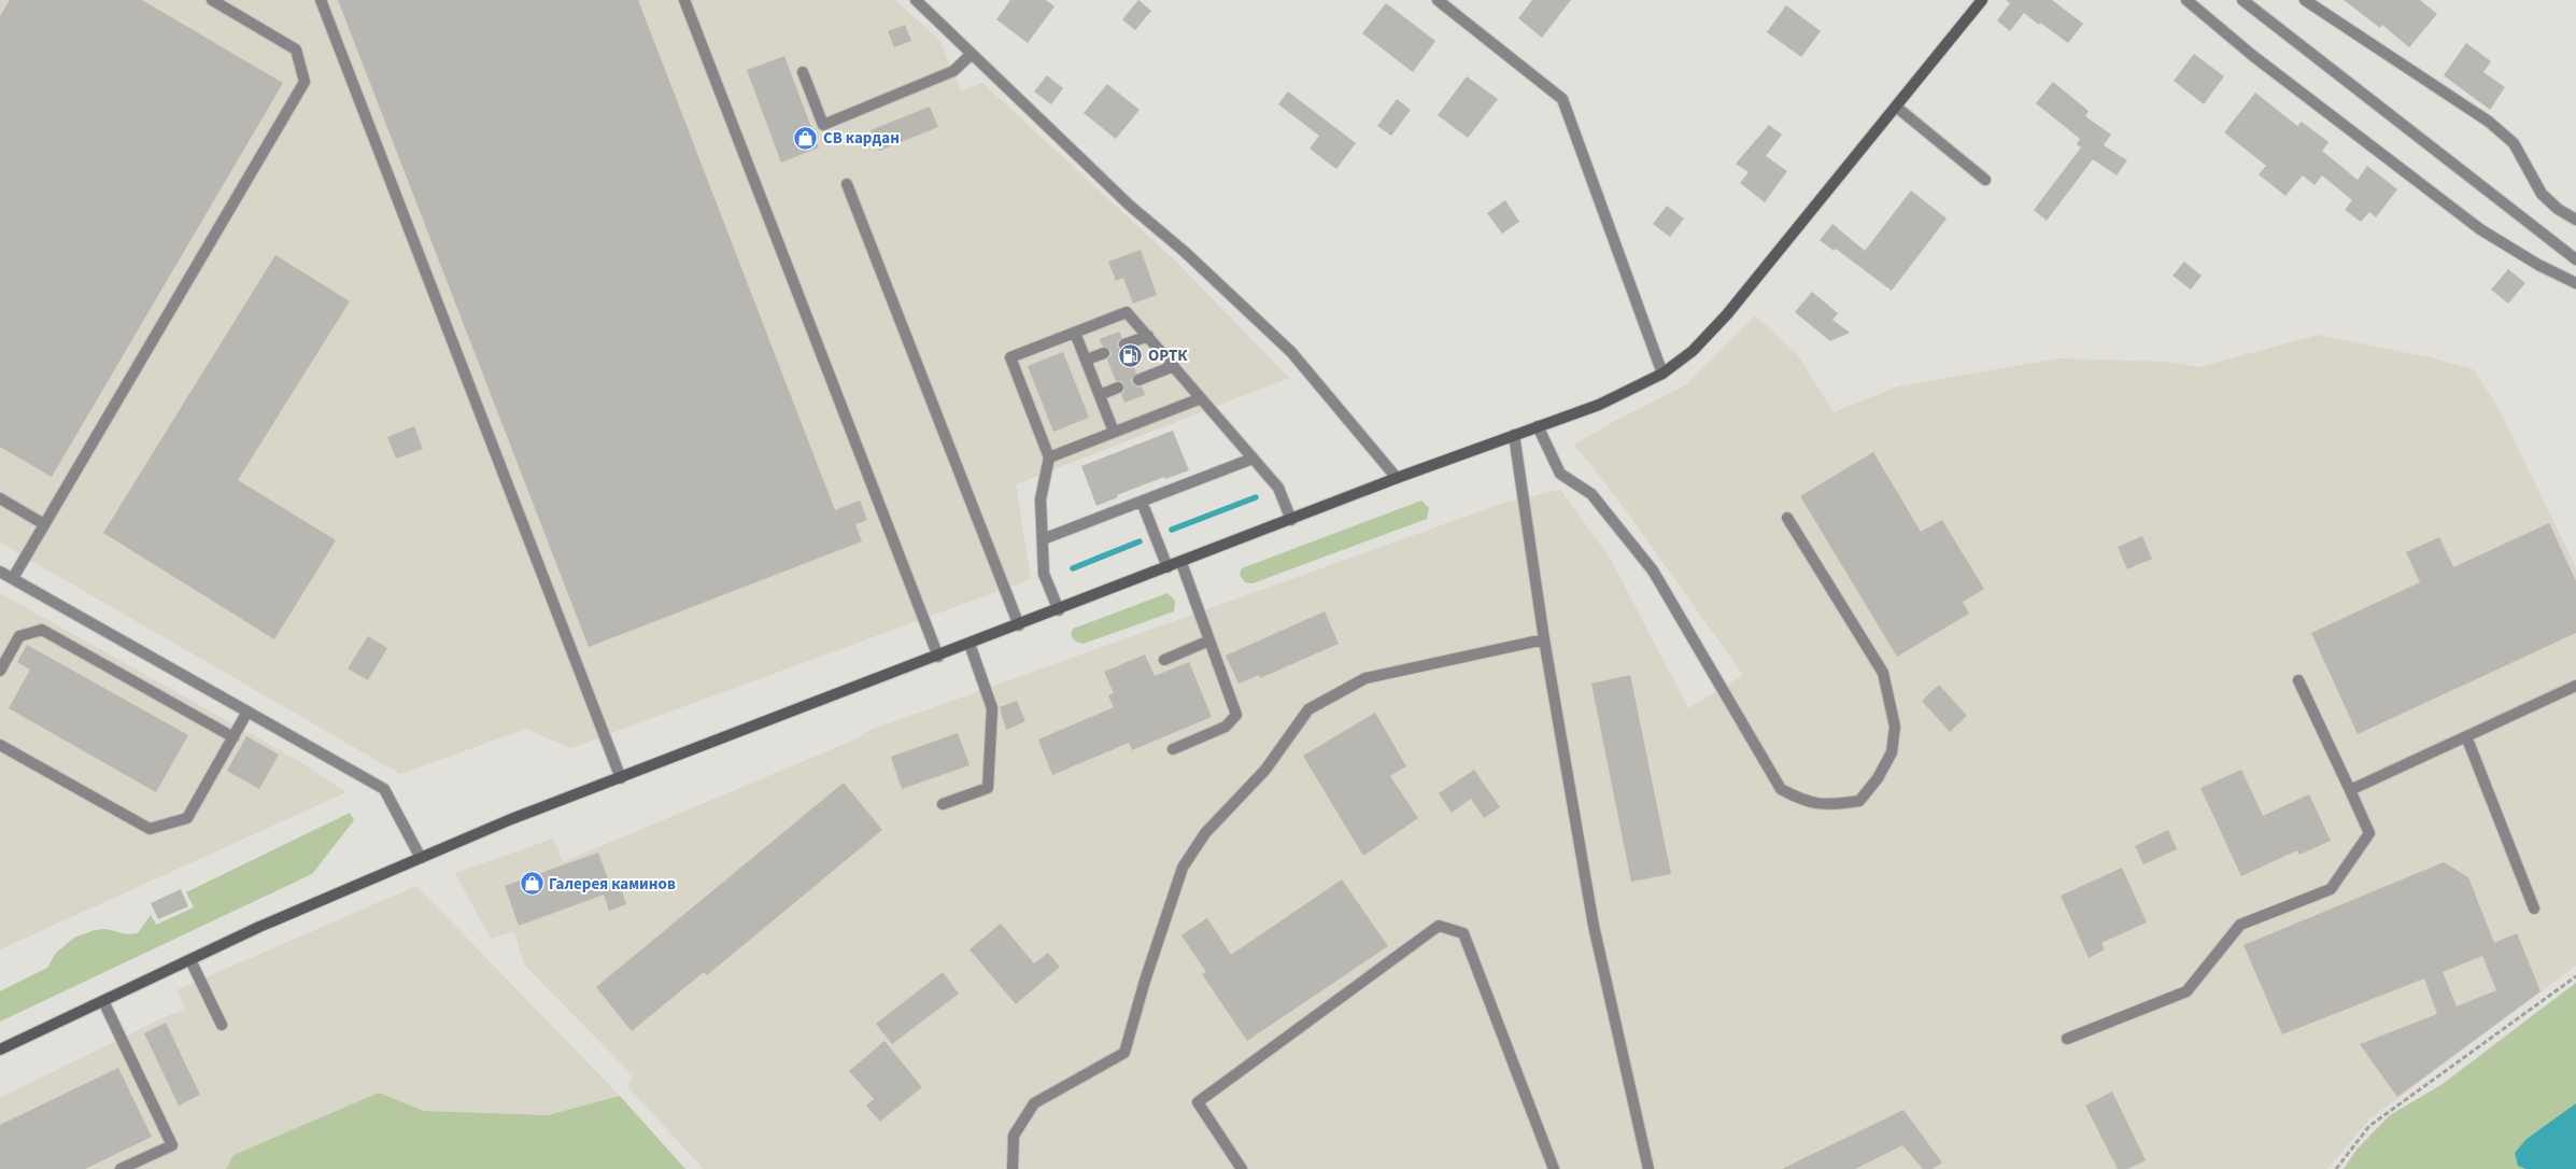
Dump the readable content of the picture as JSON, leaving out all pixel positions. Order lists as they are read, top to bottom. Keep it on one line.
{"places":{"shop":["СВ кардан","Галерея каминов"],"fuel station":["ОРТК"]}}
